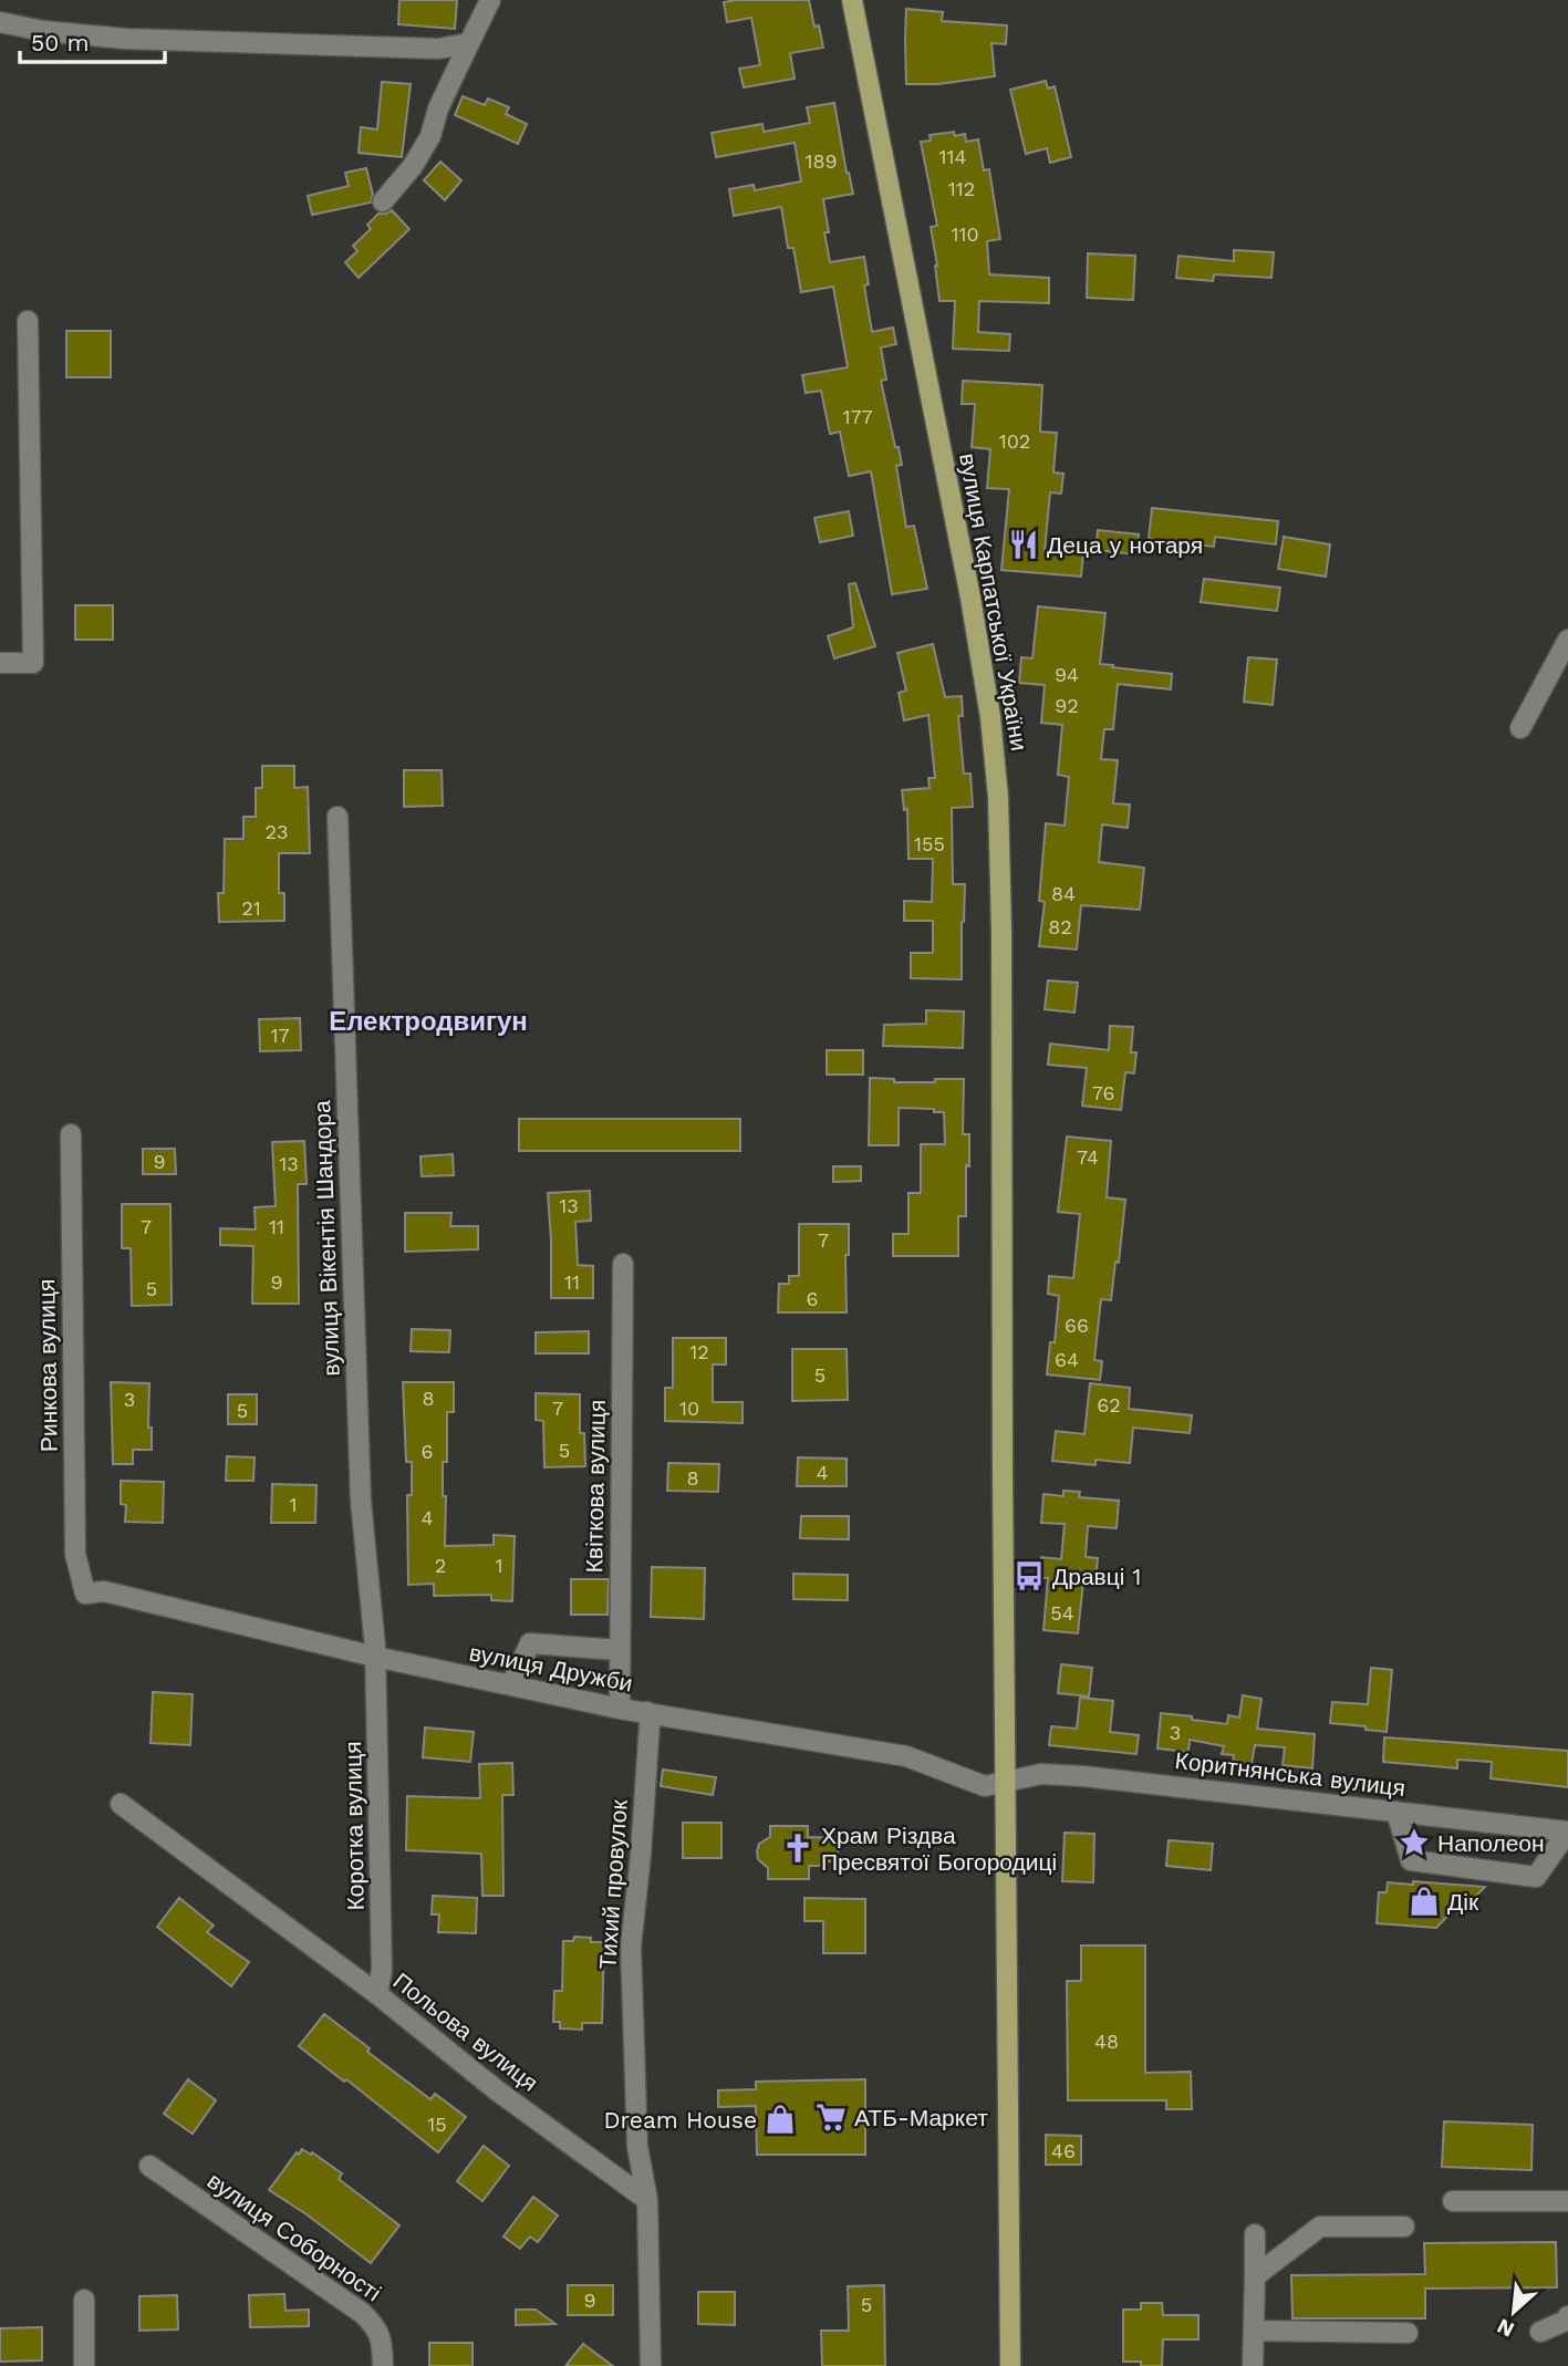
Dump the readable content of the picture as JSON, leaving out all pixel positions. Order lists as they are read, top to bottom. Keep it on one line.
{"streets":{"main road":["вулиця Карпатської України"],"street":["вулиця Вікентія Шандора","Ринкова вулиця","Квіткова вулиця","вулиця Дружби","Коритнянська вулиця","Коротка вулиця","Тихий провулок","Польова вулиця","вулиця Соборності"]},"crossings":[["вулиця Карпатської України","вулиця Дружби"],["вулиця Карпатської України","Коритнянська вулиця"],["вулиця Вікентія Шандора","вулиця Дружби"],["вулиця Вікентія Шандора","Коротка вулиця"],["Ринкова вулиця","вулиця Дружби"],["Квіткова вулиця","вулиця Дружби"],["вулиця Дружби","Коритнянська вулиця"],["вулиця Дружби","Коротка вулиця"],["вулиця Дружби","Тихий провулок"],["Коротка вулиця","Польова вулиця"],["Тихий провулок","Польова вулиця"]],"districts":["Електродвигун"],"places":{"restaurant":["Деца у нотаря"],"bus stop":["Дравці 1"],"place":["Наполеон"],"church":["Храм Різдва Пресвятої Богородиці"],"shop":["Дік","Dream House"],"supermarket":["АТБ-Маркет"]},"house_numbers":["114","189","112","110","177","102","94","92","23","155","84","21","82","17","76","74","9","13","13","7","11","7","9","11","5","6","66","12","64","5","8","3","62","7","10","5","5","6","4","8","1","4","2","1","54","3","48","15","46","9","5"],"scale_bar":"50 m","north":"bottom left"}
